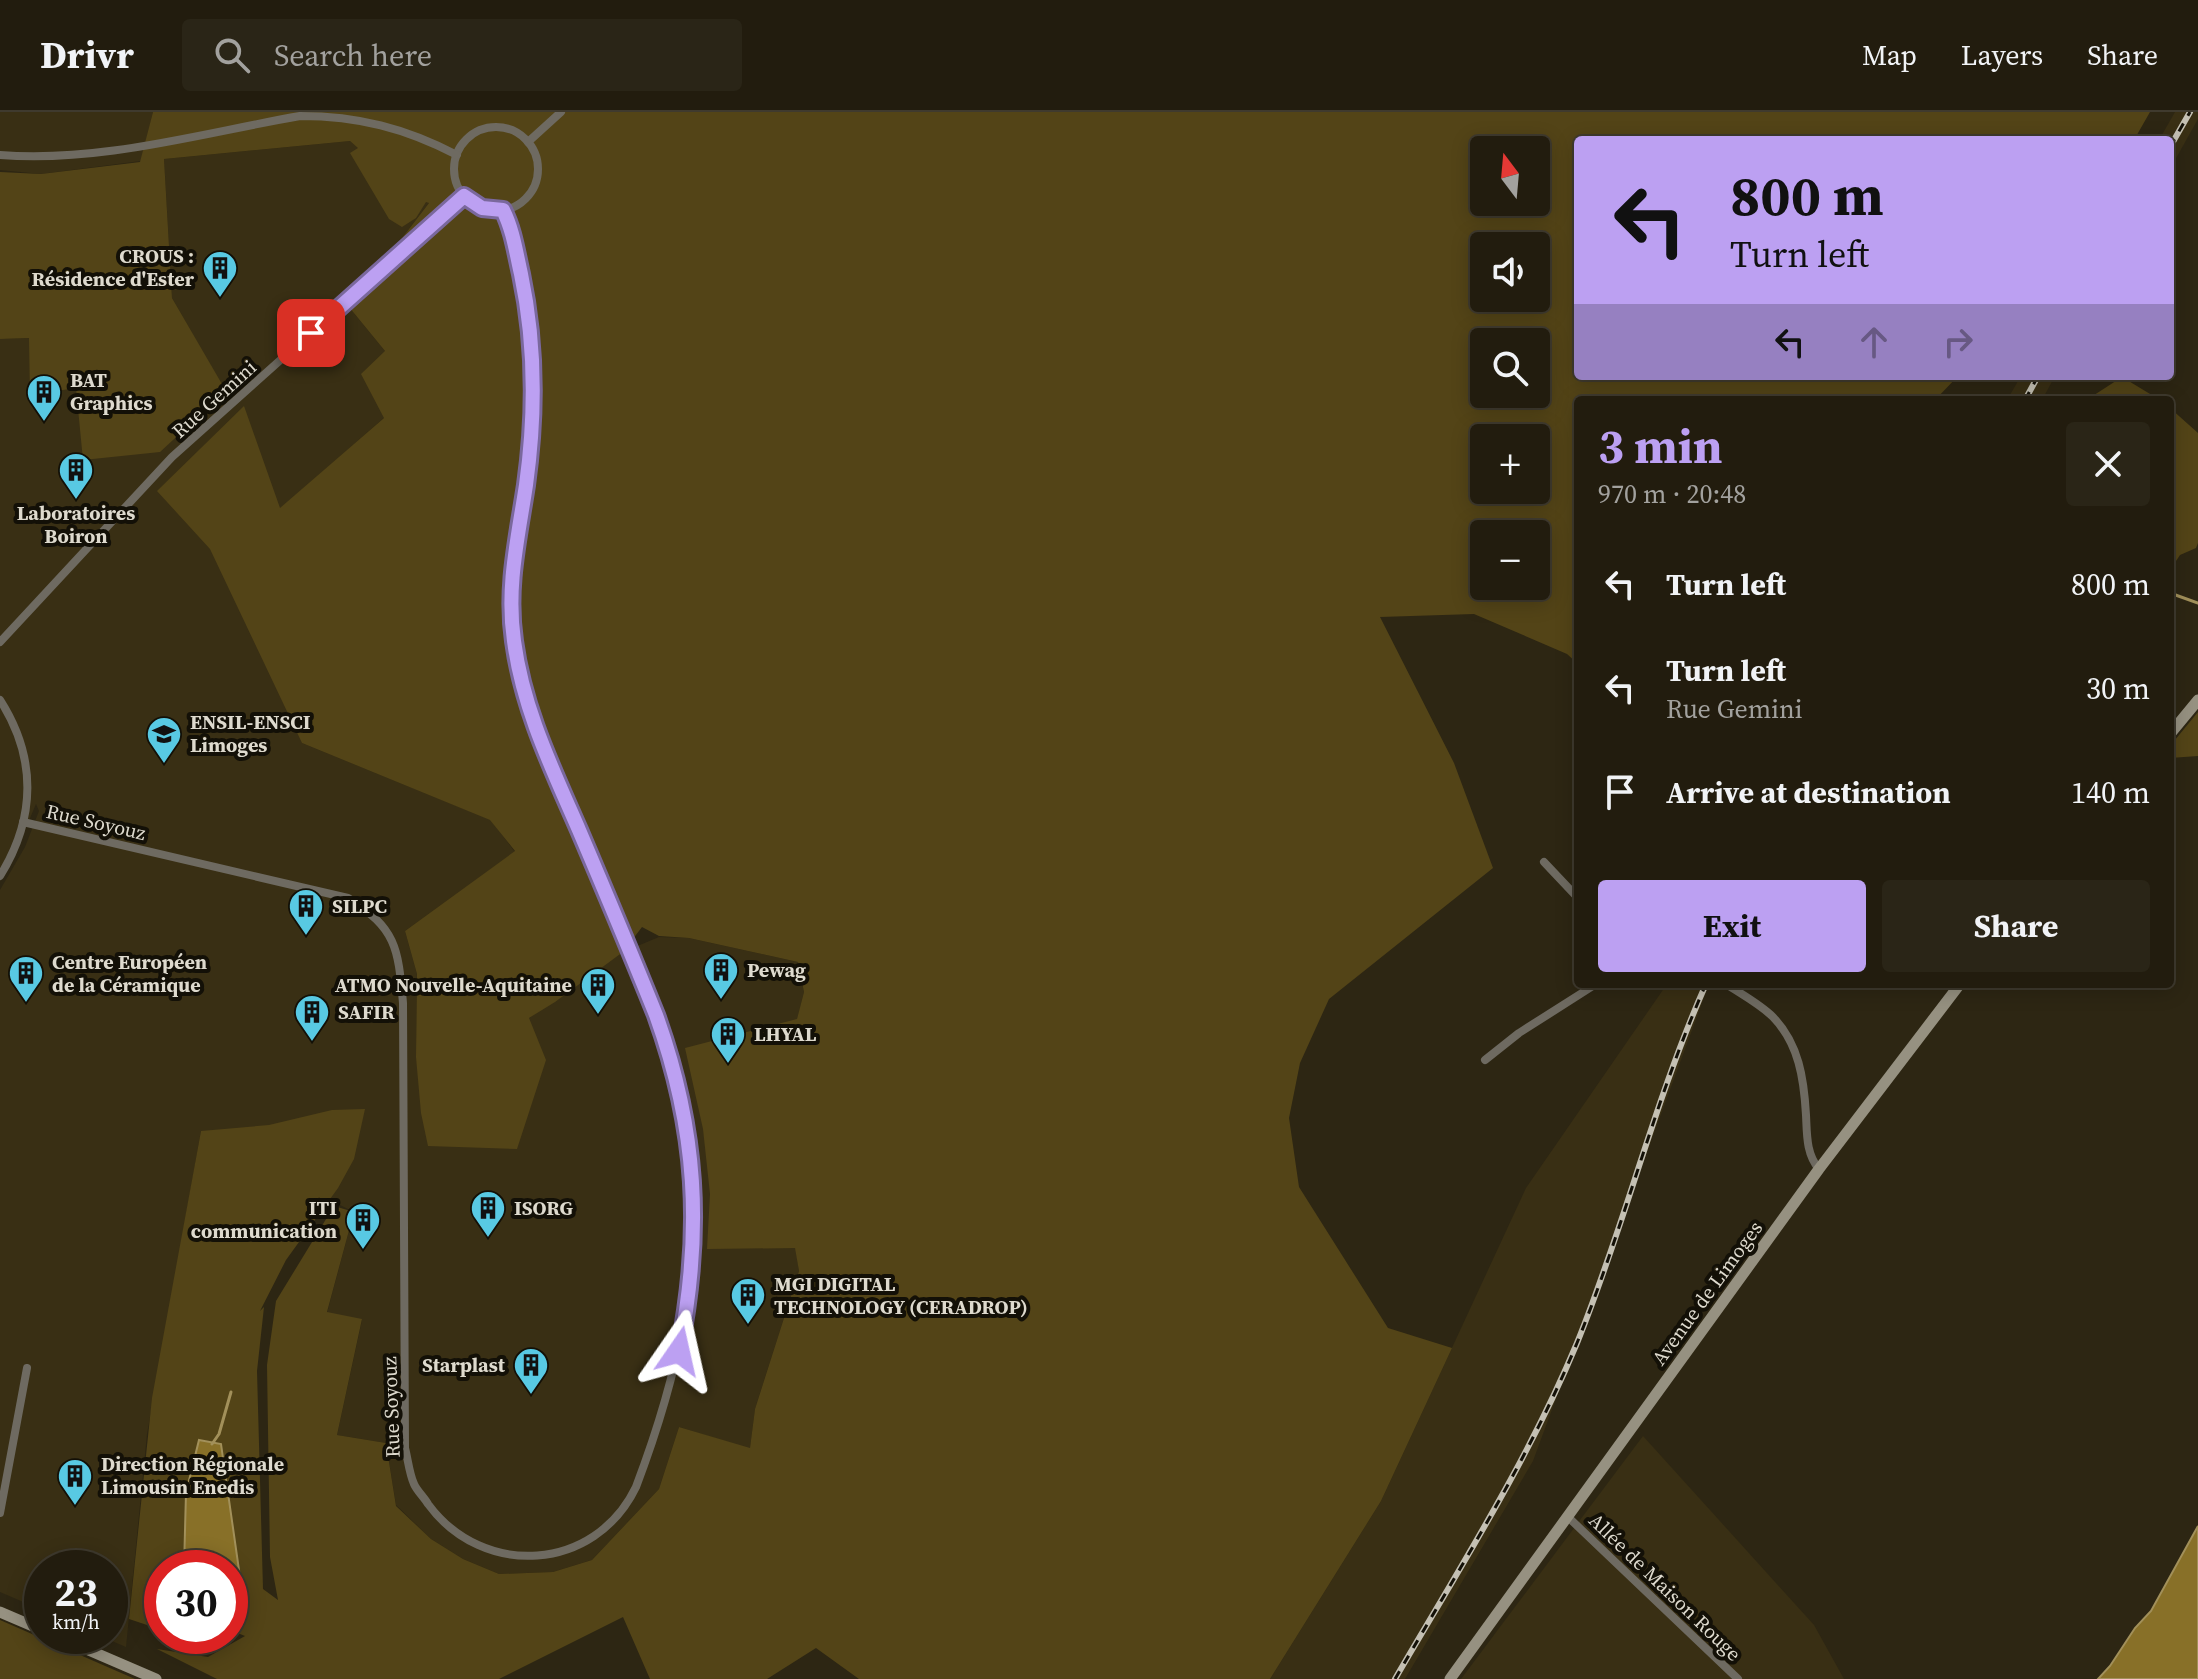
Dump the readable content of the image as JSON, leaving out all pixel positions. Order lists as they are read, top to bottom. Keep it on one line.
{"streets":{"main road":["Avenue de Limoges"],"street":["Rue Gemini","Rue Soyouz","Allée de Maison Rouge"]},"crossings":[["Rue Gemini","Rue Soyouz"],["Avenue de Limoges","Allée de Maison Rouge"]],"places":{"building":["CROUS : Résidence d'Ester","BAT Graphics","Laboratoires Boiron","SILPC","Pewag","Centre Européen de la Céramique","ATMO Nouvelle-Aquitaine","SAFIR","LHYAL","ISORG","ITI communication","MGI DIGITAL TECHNOLOGY (CERADROP)","Starplast","Direction Régionale Limousin Enedis"],"school or university":["ENSIL-ENSCI Limoges"]},"north":"top","page":{"header":"Drivr","search":"Search here","nav":["Map","Layers","Share"],"map_buttons":["+","−"],"turn":["800 m","Turn left"],"heading":["3 min","970 m · 20:48"],"list":[{"name":"Turn left","value":"800 m"},{"name":"Turn left","note":"Rue Gemini","value":"30 m"},{"name":"Arrive at destination","value":"140 m"}],"buttons":["Exit","Share"],"speed":"23 km/h","limit":"30"}}
